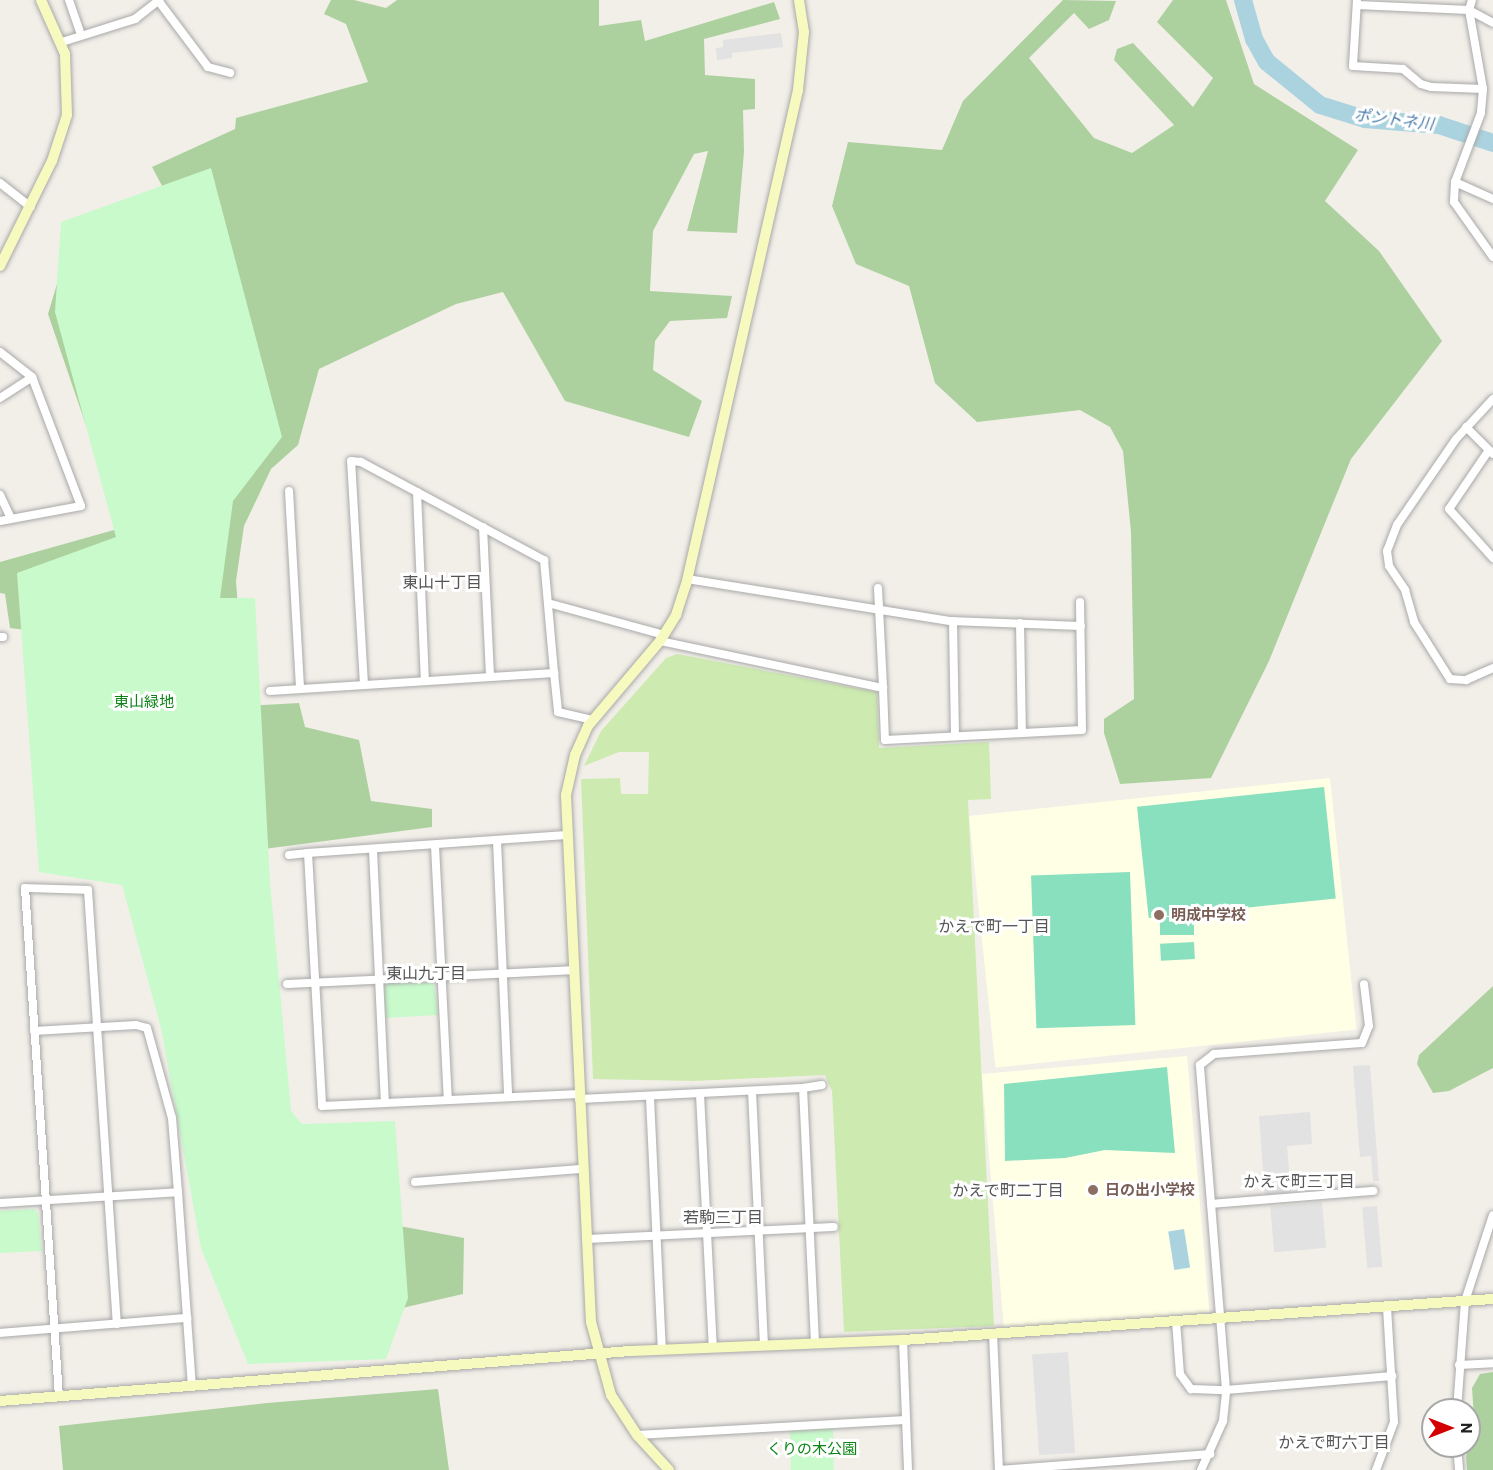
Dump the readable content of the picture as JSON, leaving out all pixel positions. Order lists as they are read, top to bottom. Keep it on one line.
{"districts":["東山十丁目","かえで町一丁目","東山九丁目","かえで町三丁目","かえで町二丁目","若駒三丁目","かえで町六丁目"],"water":["ポントネ川"],"parks":["東山緑地","くりの木公園"],"places":["明成中学校","日の出小学校"],"north":"right"}
